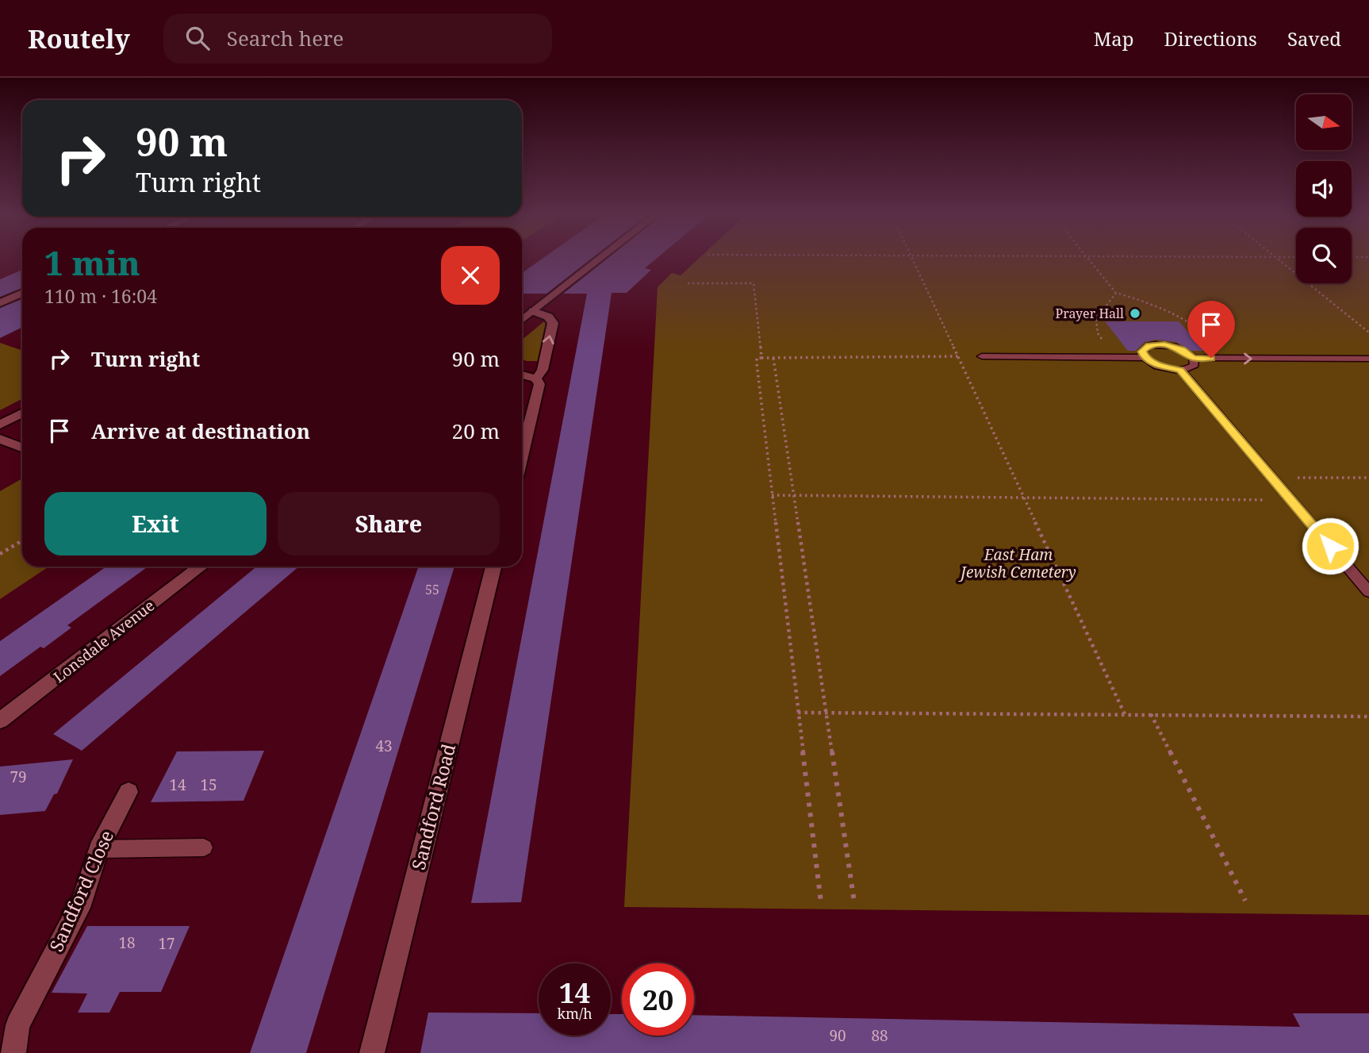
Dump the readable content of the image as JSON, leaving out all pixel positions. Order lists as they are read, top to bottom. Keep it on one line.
{"streets":{"street":["Lonsdale Avenue","Sandford Road","Sandford Close"]},"parks":["East Ham Jewish Cemetery"],"places":["Prayer Hall"],"house_numbers":["55","43","79","14","15","18","17","90","88"],"north":"right","page":{"header":"Routely","search":"Search here","nav":["Map","Directions","Saved"],"turn":["90 m","Turn right"],"heading":["1 min","110 m · 16:04"],"list":[{"name":"Turn right","value":"90 m"},{"name":"Arrive at destination","value":"20 m"}],"buttons":["Exit","Share"],"speed":"14 km/h","limit":"20"}}
